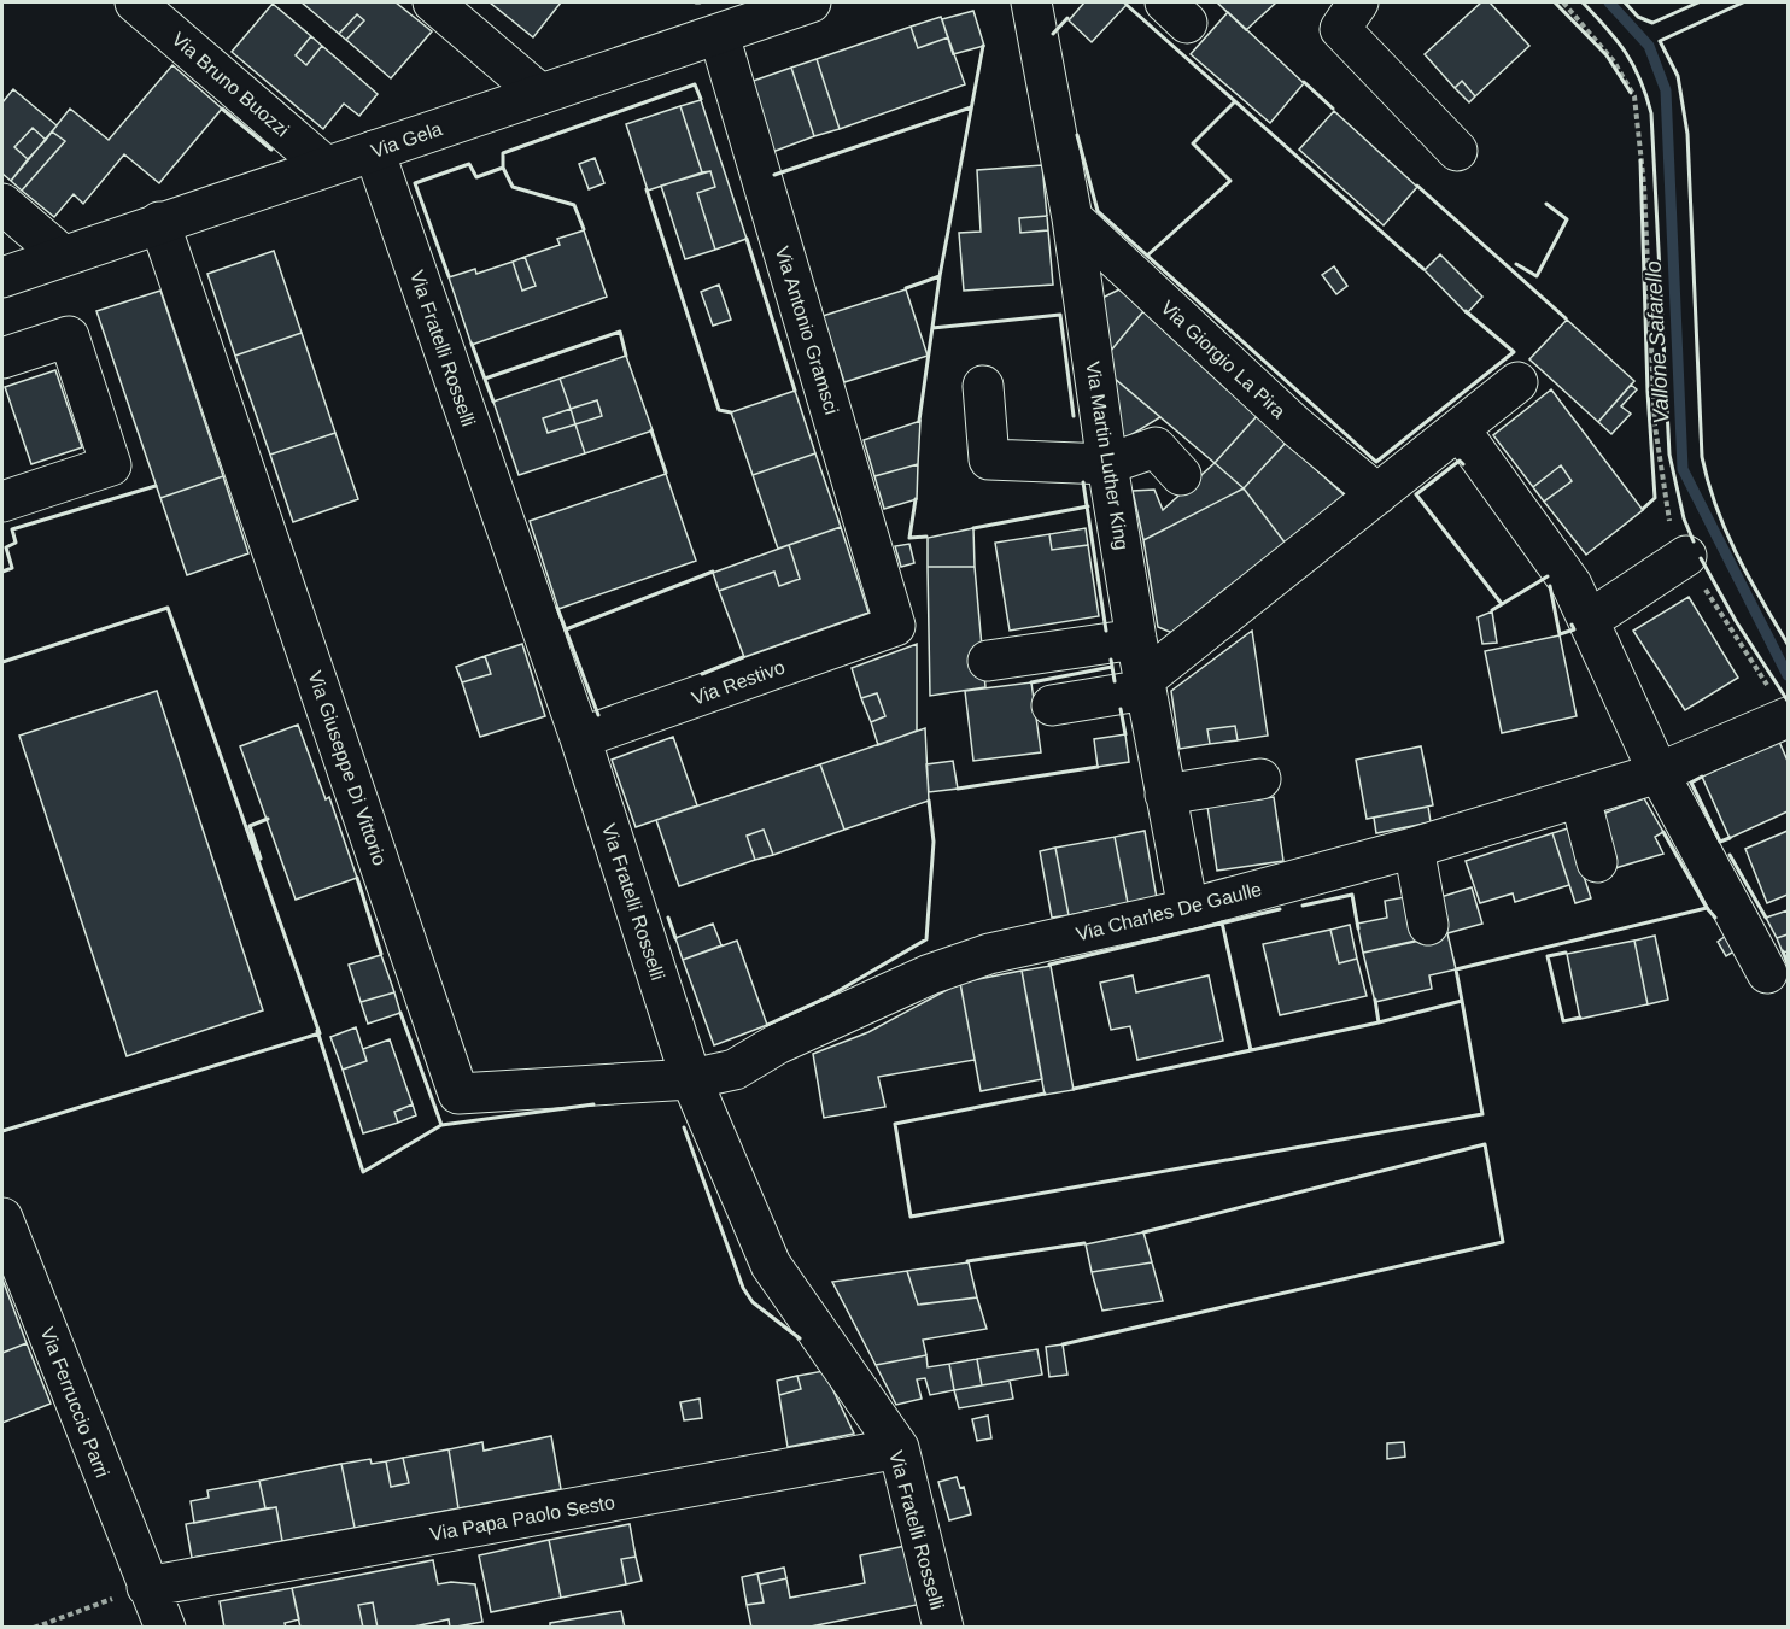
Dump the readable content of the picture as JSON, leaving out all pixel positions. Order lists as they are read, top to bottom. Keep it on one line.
{"streets":{"street":["Via Bruno Buozzi","Via Gela","Via Antonio Gramsci","Via Fratelli Rosselli","Via Giorgio La Pira","Via Martin Luther King","Via Restivo","Via Giuseppe Di Vittorio","Via Charles De Gaulle","Via Ferruccio Parri","Via Papa Paolo Sesto"]},"crossings":[["Via Bruno Buozzi","Via Gela"],["Via Gela","Via Antonio Gramsci"],["Via Gela","Via Fratelli Rosselli"],["Via Gela","Via Giuseppe Di Vittorio"],["Via Antonio Gramsci","Via Restivo"],["Via Fratelli Rosselli","Via Restivo"],["Via Fratelli Rosselli","Via Giuseppe Di Vittorio"],["Via Fratelli Rosselli","Via Charles De Gaulle"],["Via Fratelli Rosselli","Via Papa Paolo Sesto"],["Via Giorgio La Pira","Via Martin Luther King"],["Via Martin Luther King","Via Charles De Gaulle"],["Via Giuseppe Di Vittorio","Via Charles De Gaulle"],["Via Ferruccio Parri","Via Papa Paolo Sesto"]],"water":["Vallone Safarello"]}
